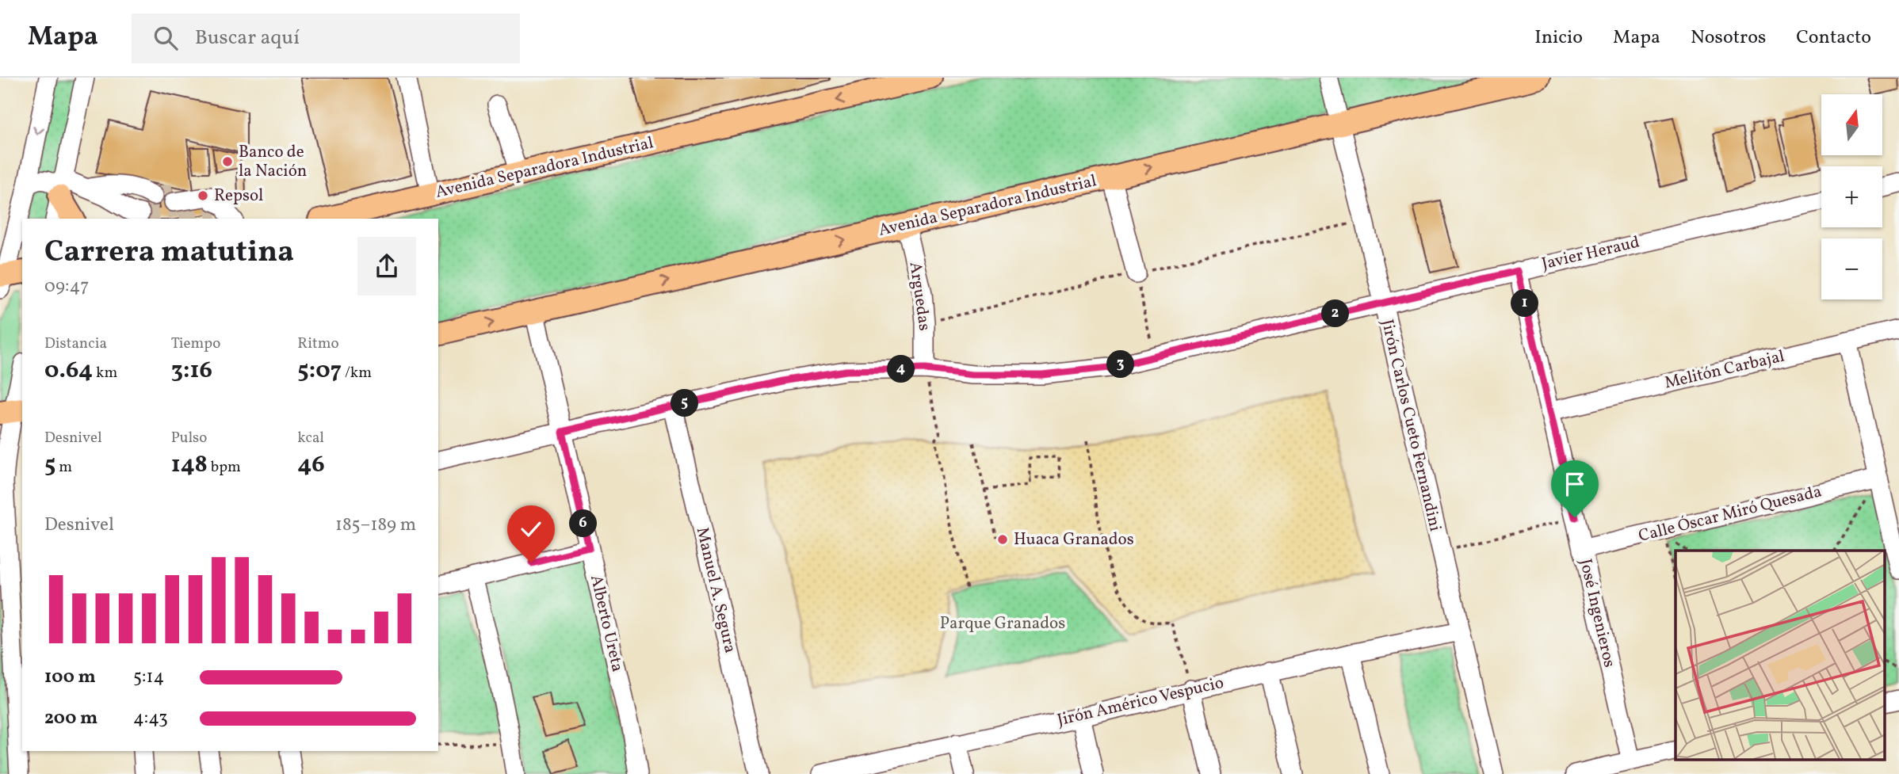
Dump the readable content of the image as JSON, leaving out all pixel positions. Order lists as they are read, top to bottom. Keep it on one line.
{"streets":{"main road":["Avenida Separadora Industrial"],"street":["Javier Heraud","Arguedas","Melitón Carbajal","Jirón Carlos Cueto Fernandini","Calle Óscar Miró Quesada","Manuel A. Segura","José Ingenieros","Alberto Ureta","Jirón Américo Vespucio"]},"crossings":[["Avenida Separadora Industrial","Arguedas"],["Avenida Separadora Industrial","Jirón Carlos Cueto Fernandini"],["Avenida Separadora Industrial","Alberto Ureta"],["Javier Heraud","Arguedas"],["Javier Heraud","Jirón Carlos Cueto Fernandini"],["Javier Heraud","Manuel A. Segura"],["Javier Heraud","José Ingenieros"],["Javier Heraud","Alberto Ureta"],["Melitón Carbajal","José Ingenieros"],["Jirón Carlos Cueto Fernandini","Jirón Américo Vespucio"],["Calle Óscar Miró Quesada","José Ingenieros"]],"parks":["Parque Granados"],"places":["Banco de la Nación","Repsol","Huaca Granados"],"north":"top","page":{"header":"Mapa","search":"Buscar aquí","nav":["Inicio","Mapa","Nosotros","Contacto"],"map_buttons":["+","−"],"heading":["Carrera matutina","09:47"],"pins":["1","2","3","4","5","6"],"stats":[["Distancia","0.64 km"],["Tiempo","3:16"],["Ritmo","5:07 /km"],["Desnivel","5 m"],["Pulso","148 bpm"],["kcal","46"]],"chart":["Desnivel","185–189 m"],"list":[{"name":"100 m","note":"5:14"},{"name":"200 m","note":"4:43"}]}}
